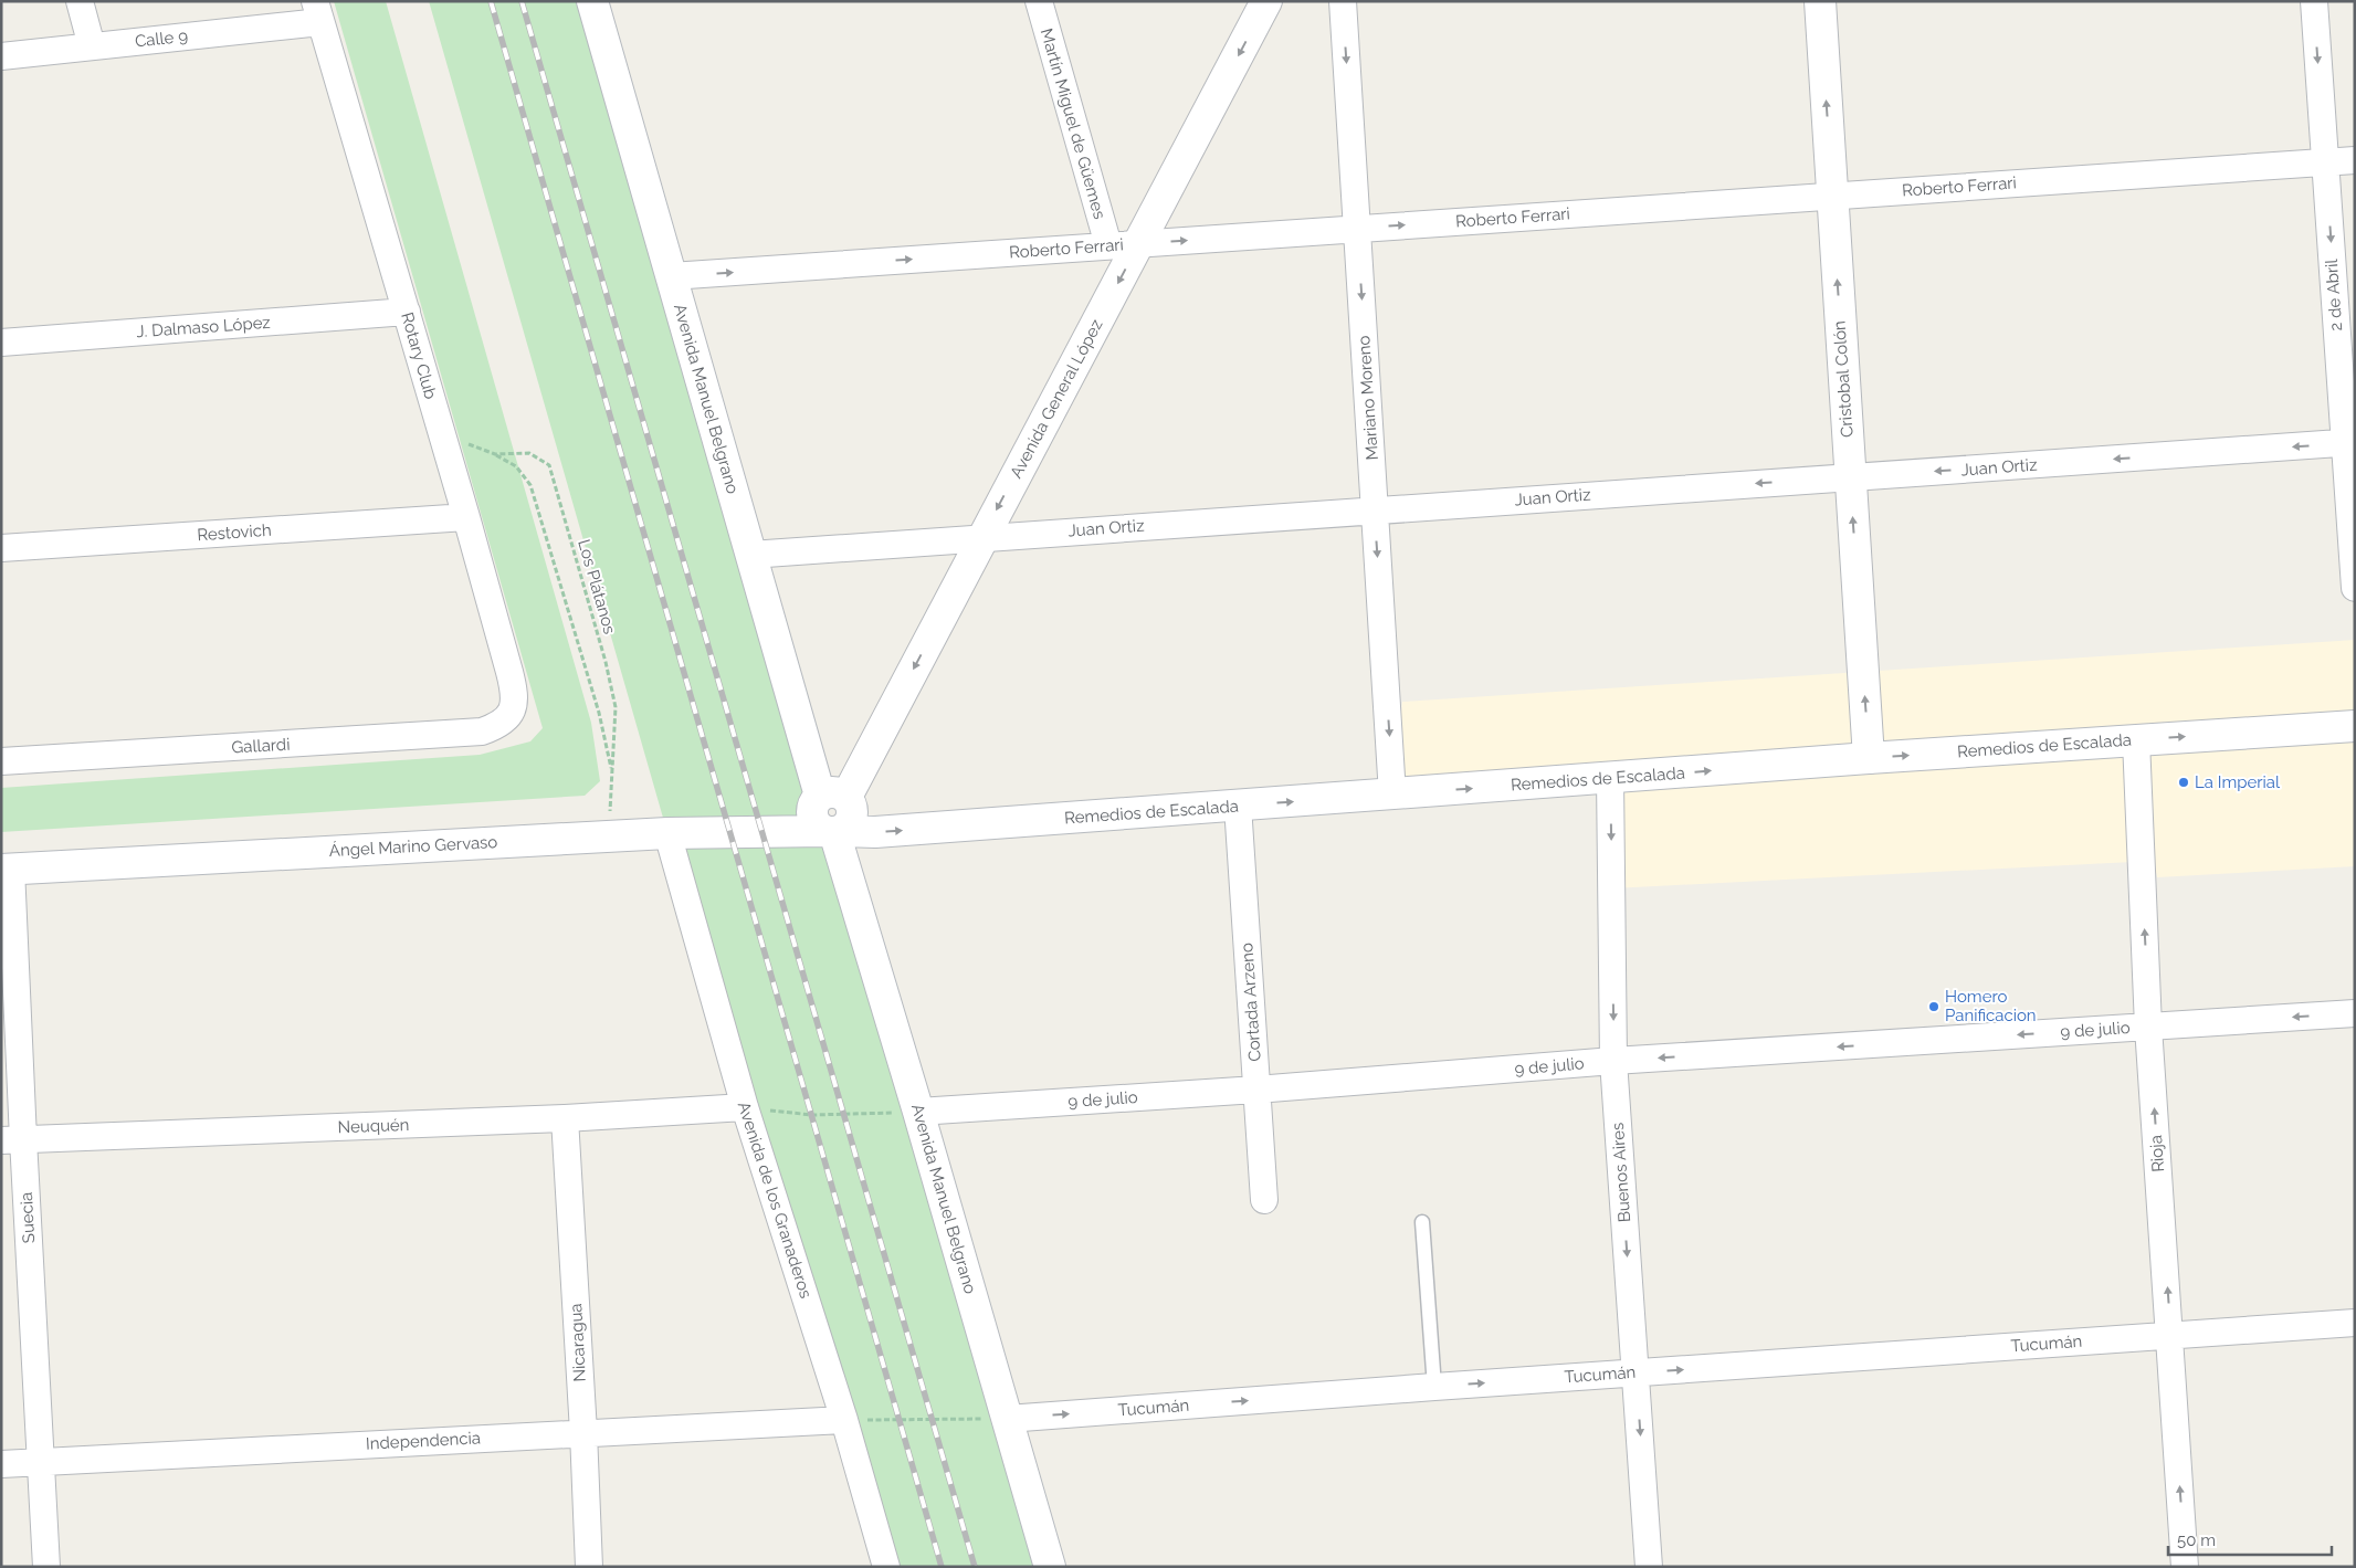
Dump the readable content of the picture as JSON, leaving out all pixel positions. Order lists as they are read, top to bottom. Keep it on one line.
{"streets":{"main road":["Cristobal Colón","Avenida Manuel Belgrano","Avenida General López","Remedios de Escalada","Ángel Marino Gervaso"],"street":["Calle 9","Martín Miguel de Güemes","Roberto Ferrari","2 de Abril","J. Dalmaso López","Rotary Club","Mariano Moreno","Juan Ortiz","Restovich","Gallardi","Cortada Arzeno","9 de julio","Neuquén","Rioja","Buenos Aires","Avenida de los Granaderos","Suecia","Nicaragua","Tucumán","Independencia"],"path":["Los Plátanos"]},"crossings":[["Calle 9","Rotary Club"],["Martín Miguel de Güemes","Roberto Ferrari"],["Roberto Ferrari","2 de Abril"],["Roberto Ferrari","Cristobal Colón"],["Roberto Ferrari","Mariano Moreno"],["Roberto Ferrari","Avenida Manuel Belgrano"],["Roberto Ferrari","Avenida General López"],["2 de Abril","Juan Ortiz"],["J. Dalmaso López","Rotary Club"],["Rotary Club","Restovich"],["Rotary Club","Los Plátanos"],["Rotary Club","Gallardi"],["Cristobal Colón","Juan Ortiz"],["Cristobal Colón","Remedios de Escalada"],["Mariano Moreno","Juan Ortiz"],["Mariano Moreno","Remedios de Escalada"],["Avenida Manuel Belgrano","Avenida General López"],["Avenida Manuel Belgrano","Juan Ortiz"],["Avenida Manuel Belgrano","Remedios de Escalada"],["Avenida Manuel Belgrano","Ángel Marino Gervaso"],["Avenida Manuel Belgrano","9 de julio"],["Avenida Manuel Belgrano","Tucumán"],["Avenida General López","Juan Ortiz"],["Los Plátanos","Ángel Marino Gervaso"],["Remedios de Escalada","Ángel Marino Gervaso"],["Remedios de Escalada","Cortada Arzeno"],["Remedios de Escalada","Rioja"],["Remedios de Escalada","Buenos Aires"],["Ángel Marino Gervaso","Avenida de los Granaderos"],["Ángel Marino Gervaso","Suecia"],["Cortada Arzeno","9 de julio"],["9 de julio","Rioja"],["9 de julio","Buenos Aires"],["Neuquén","Avenida de los Granaderos"],["Neuquén","Suecia"],["Neuquén","Nicaragua"],["Rioja","Tucumán"],["Buenos Aires","Tucumán"],["Avenida de los Granaderos","Independencia"],["Suecia","Independencia"],["Nicaragua","Independencia"]],"one_way":["Roberto Ferrari","2 de Abril","Cristobal Colón","Mariano Moreno","Avenida General López","Juan Ortiz","Remedios de Escalada","9 de julio","Rioja","Buenos Aires","Tucumán"],"places":["La Imperial","Homero Panificacion"],"scale_bar":"50 m"}
